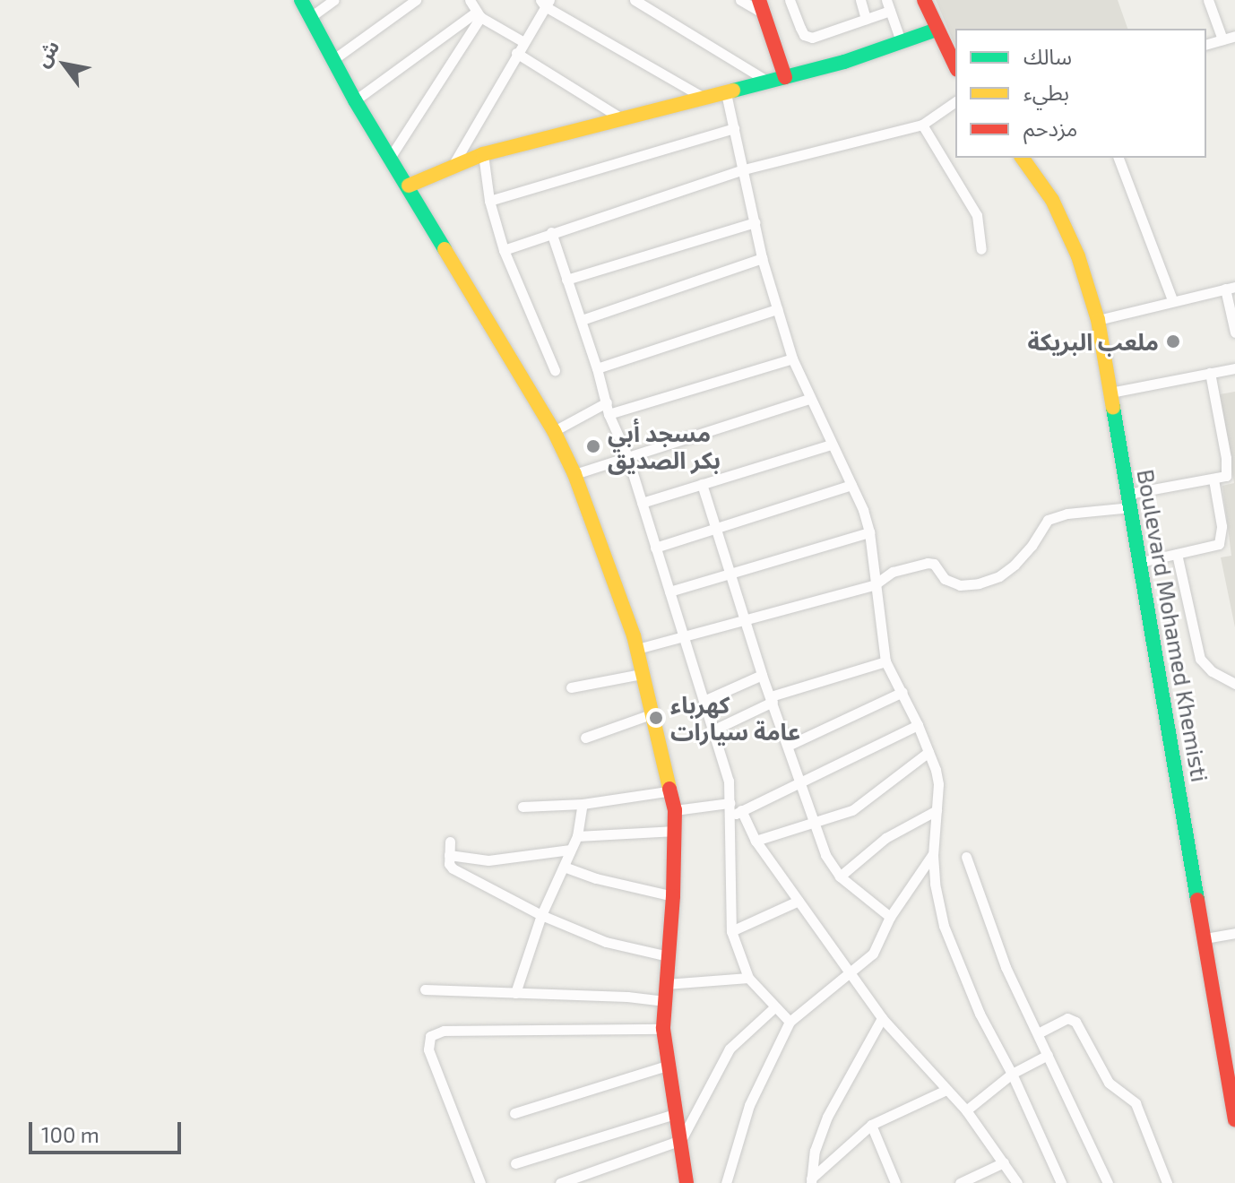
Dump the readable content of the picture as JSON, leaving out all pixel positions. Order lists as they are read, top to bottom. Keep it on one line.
{"streets":{"main road":["Boulevard Mohamed Khemisti"]},"places":["ملعب البريكة","مسجد أبي بكر الصديق","كهرباء عامة سيارات"],"legend":["سالك","بطيء","مزدحم"],"scale_bar":"100 m","north":"top left"}
